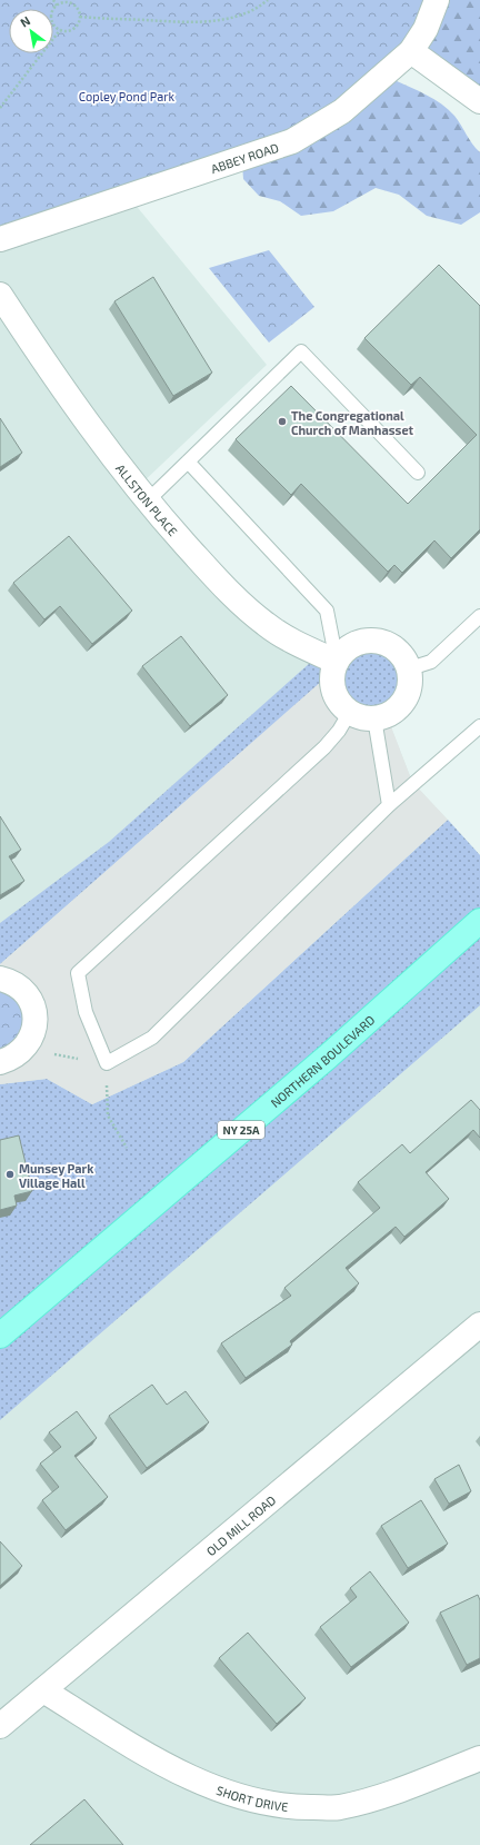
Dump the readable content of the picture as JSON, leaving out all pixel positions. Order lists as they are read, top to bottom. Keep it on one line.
{"streets":{"main road":["NORTHERN BOULEVARD","NY 25A"],"street":["ABBEY ROAD","ALLSTON PLACE","OLD MILL ROAD","SHORT DRIVE"]},"crossings":[["OLD MILL ROAD","SHORT DRIVE"]],"parks":["Copley Pond Park"],"places":["The Congregational Church of Manhasset","Munsey Park Village Hall"],"north":"top left"}
